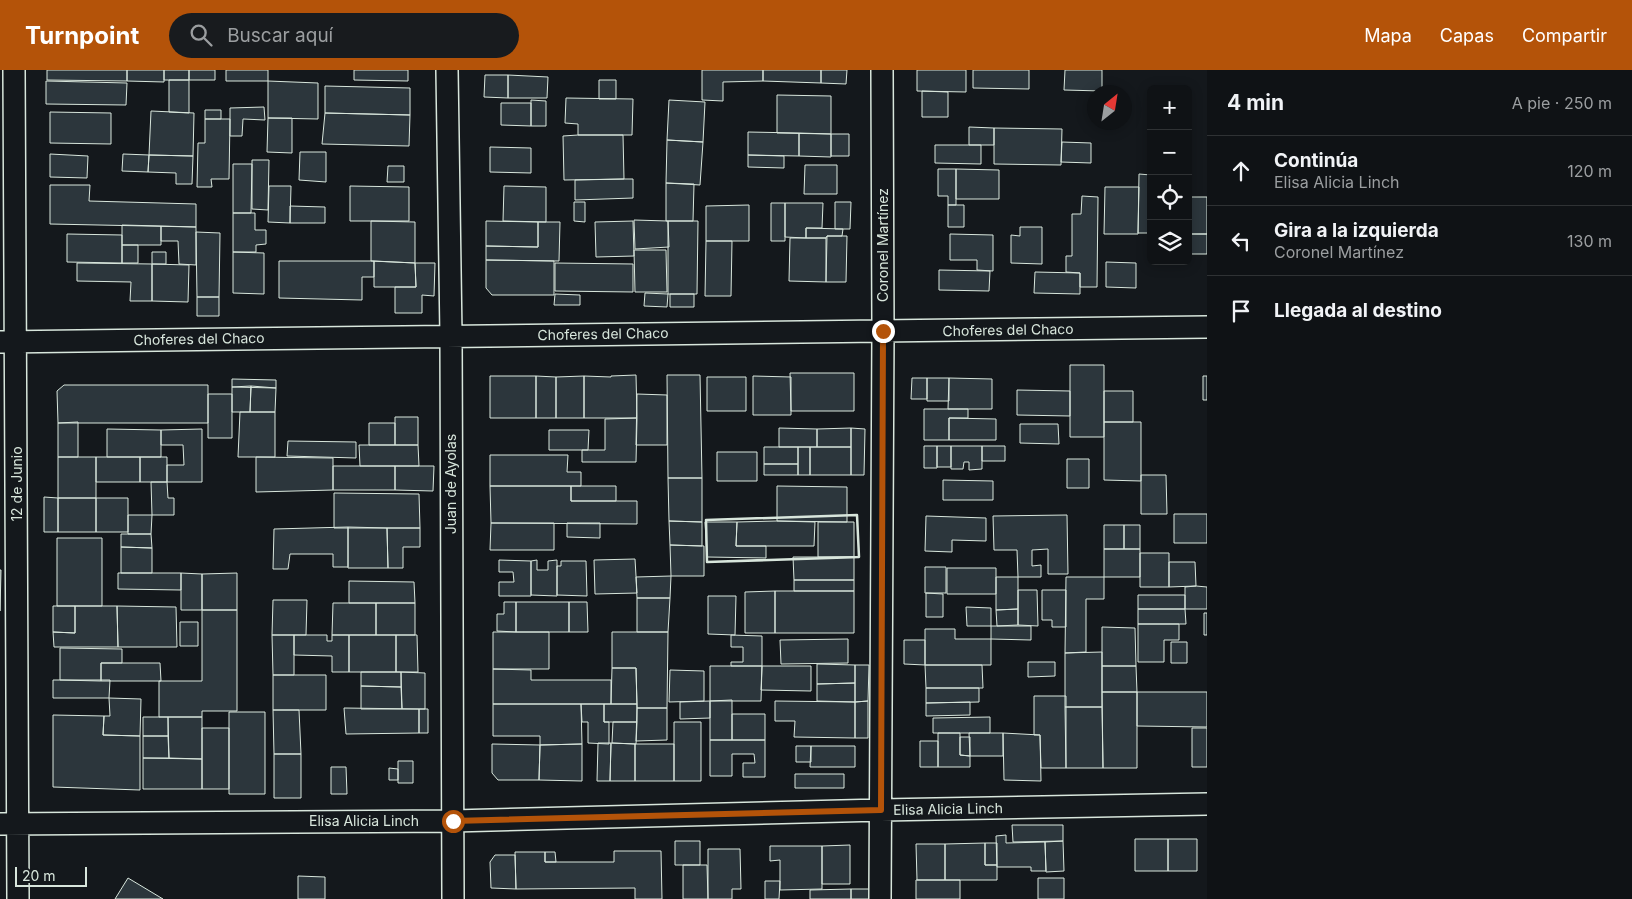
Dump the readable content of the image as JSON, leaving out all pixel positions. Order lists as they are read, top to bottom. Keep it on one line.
{"streets":{"street":["Coronel Martínez","Choferes del Chaco","12 de Junio","Juan de Ayolas","Elisa Alicia Linch"]},"crossings":[["Coronel Martínez","Choferes del Chaco"],["Coronel Martínez","Elisa Alicia Linch"],["Choferes del Chaco","12 de Junio"],["Choferes del Chaco","Juan de Ayolas"],["12 de Junio","Elisa Alicia Linch"],["Juan de Ayolas","Elisa Alicia Linch"]],"scale_bar":"20 m","north":"top right","page":{"header":"Turnpoint","search":"Buscar aquí","nav":["Mapa","Capas","Compartir"],"heading":["4 min","A pie · 250 m"],"map_buttons":["+","−"],"list":[["Continúa","Elisa Alicia Linch","120 m"],["Gira a la izquierda","Coronel Martínez","130 m"],"Llegada al destino"],"scale":"20 m"}}
